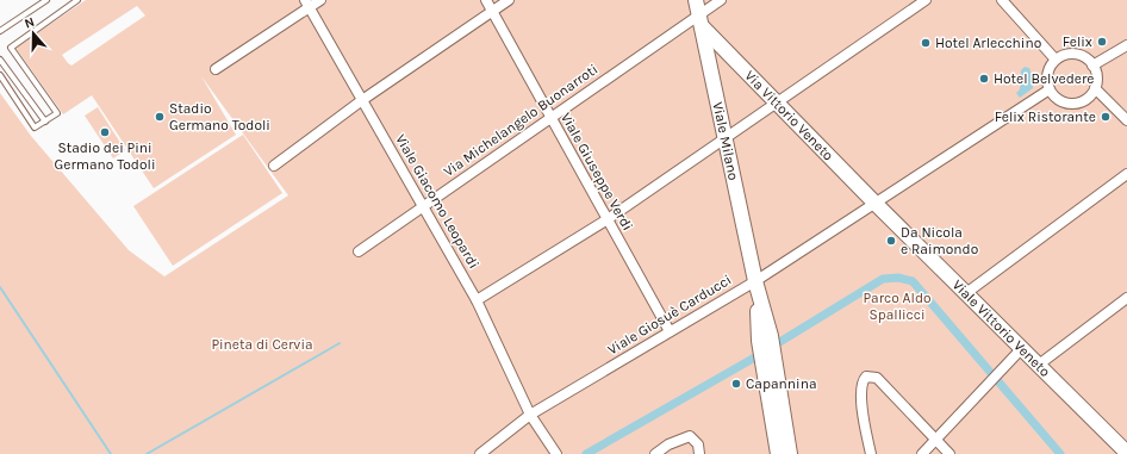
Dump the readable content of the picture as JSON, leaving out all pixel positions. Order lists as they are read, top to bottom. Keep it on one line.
{"streets":{"street":["Via Vittorio Veneto","Via Michelangelo Buonarroti","Viale Milano","Viale Giuseppe Verdi","Viale Giacomo Leopardi","Viale Giosuè Carducci","Viale Vittorio Veneto"]},"crossings":[["Via Vittorio Veneto","Viale Milano"],["Via Vittorio Veneto","Viale Giosuè Carducci"],["Via Vittorio Veneto","Viale Vittorio Veneto"],["Via Michelangelo Buonarroti","Viale Milano"],["Via Michelangelo Buonarroti","Viale Giuseppe Verdi"],["Via Michelangelo Buonarroti","Viale Giacomo Leopardi"],["Viale Milano","Viale Giosuè Carducci"],["Viale Giuseppe Verdi","Viale Giosuè Carducci"],["Viale Giacomo Leopardi","Viale Giosuè Carducci"],["Viale Giosuè Carducci","Viale Vittorio Veneto"]],"parks":["Parco Aldo Spallicci","Pineta di Cervia"],"places":["Felix","Hotel Arlecchino","Hotel Belvedere","Stadio Germano Todoli","Felix Ristorante","Stadio dei Pini Germano Todoli","Da Nicola e Raimondo","Capannina"],"north":"top"}
